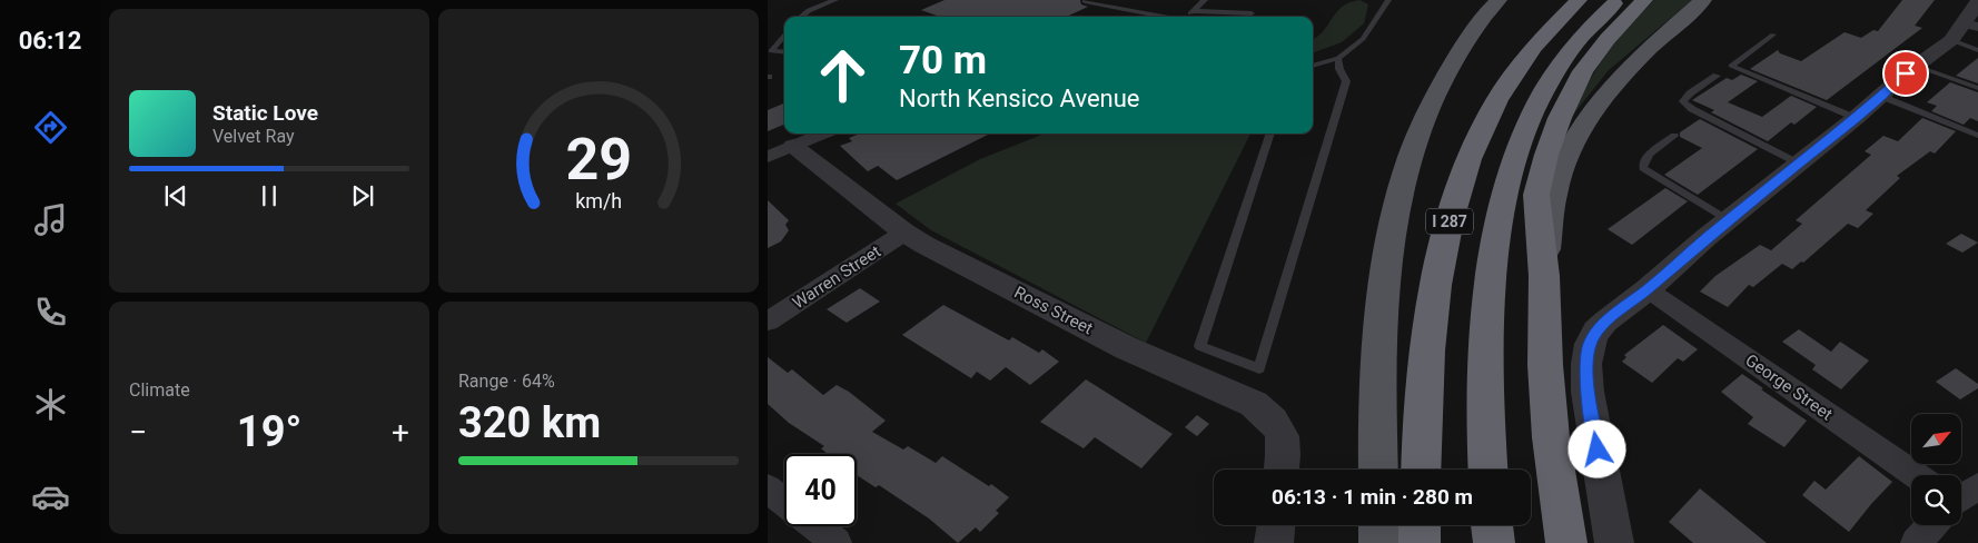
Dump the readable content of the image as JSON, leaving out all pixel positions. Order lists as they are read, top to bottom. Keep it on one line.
{"streets":{"highway":["I 287"],"street":["Warren Street","Ross Street","George Street"]},"crossings":[["Warren Street","Ross Street"]],"north":"top right","page":{"tabs":"06:12","turn":["70 m","North Kensico Avenue"],"song":["Static Love","Velvet Ray"],"tile":["Climate",["Range · 64%","320 km"]],"heat":["−","19°","+"],"limit":"40","trip":"06:13 · 1 min · 280 m","gauge":["29","km/h"]}}
